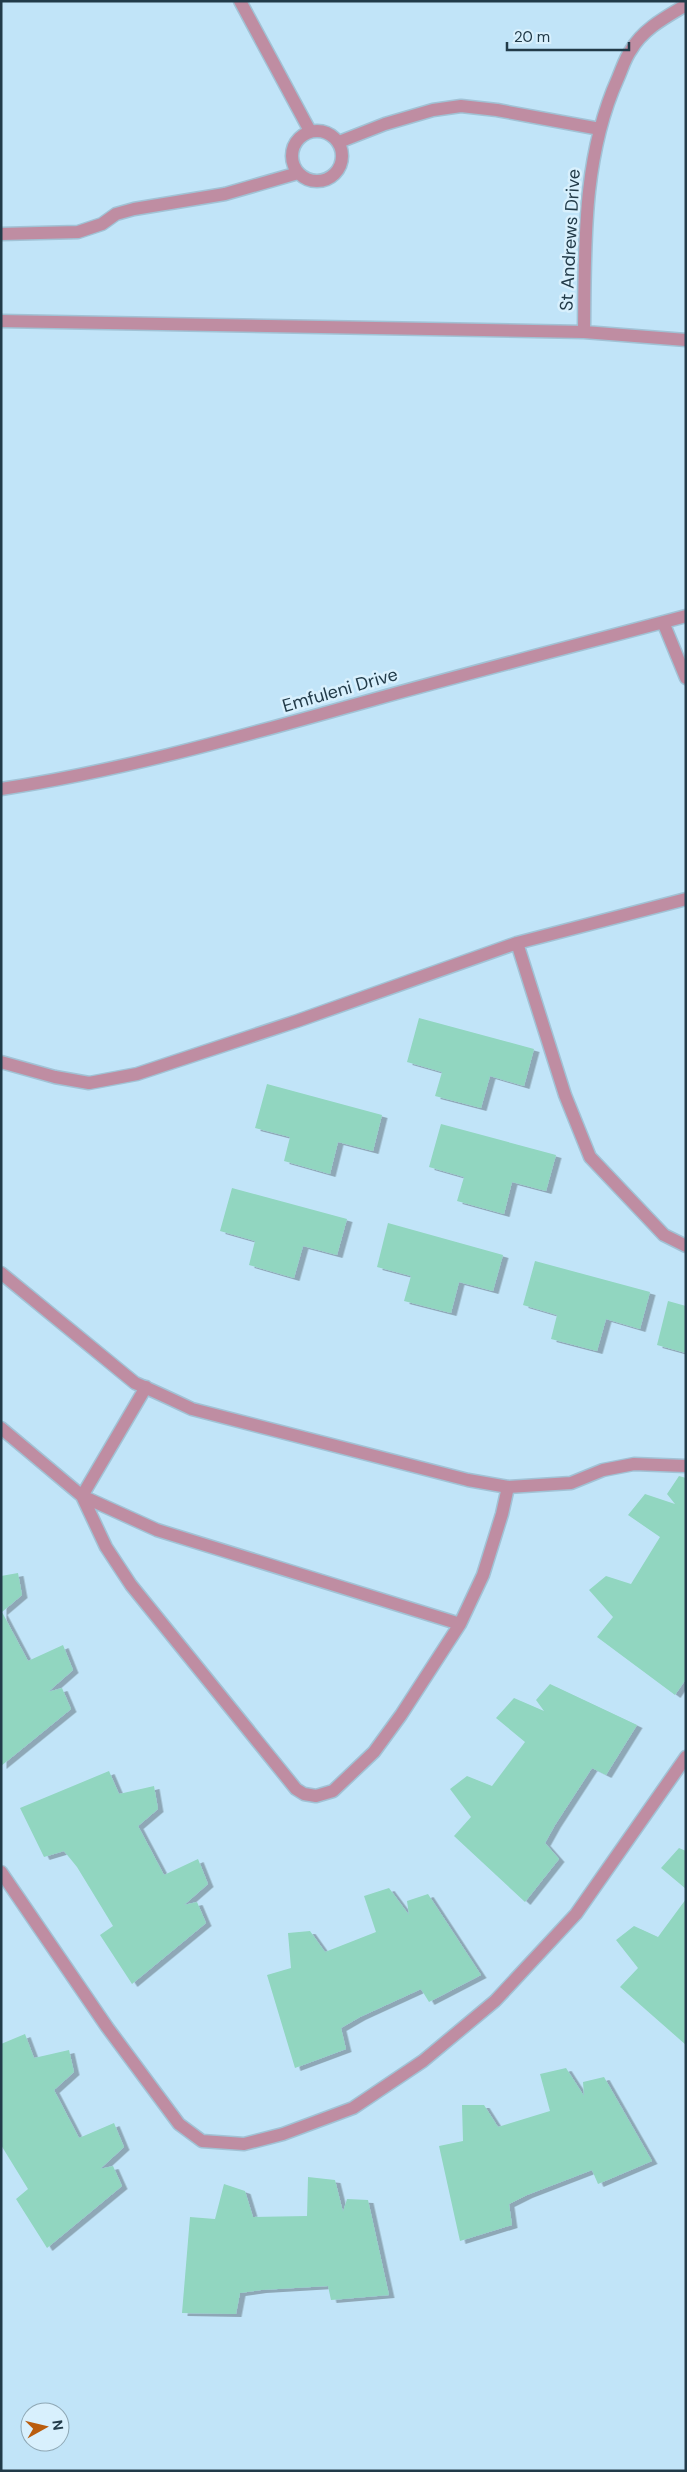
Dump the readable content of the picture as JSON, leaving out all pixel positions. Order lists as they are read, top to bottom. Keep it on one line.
{"streets":{"street":["St Andrews Drive","Emfuleni Drive"]},"scale_bar":"20 m","north":"right"}
